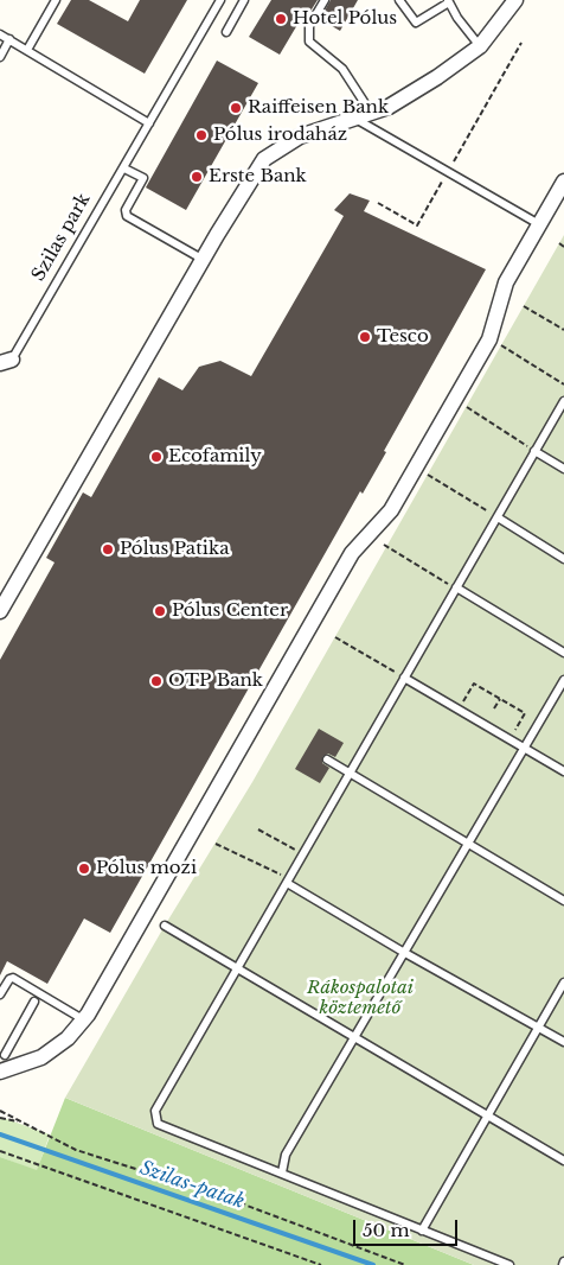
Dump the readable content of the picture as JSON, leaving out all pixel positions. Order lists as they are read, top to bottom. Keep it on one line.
{"streets":{"lane":["Szilas park"]},"water":["Szilas-patak"],"parks":["Rákospalotai köztemető"],"places":["Hotel Pólus","Raiffeisen Bank","Pólus irodaház","Erste Bank","Tesco","Ecofamily","Pólus Patika","Pólus Center","OTP Bank","Pólus mozi"],"scale_bar":"50 m"}
